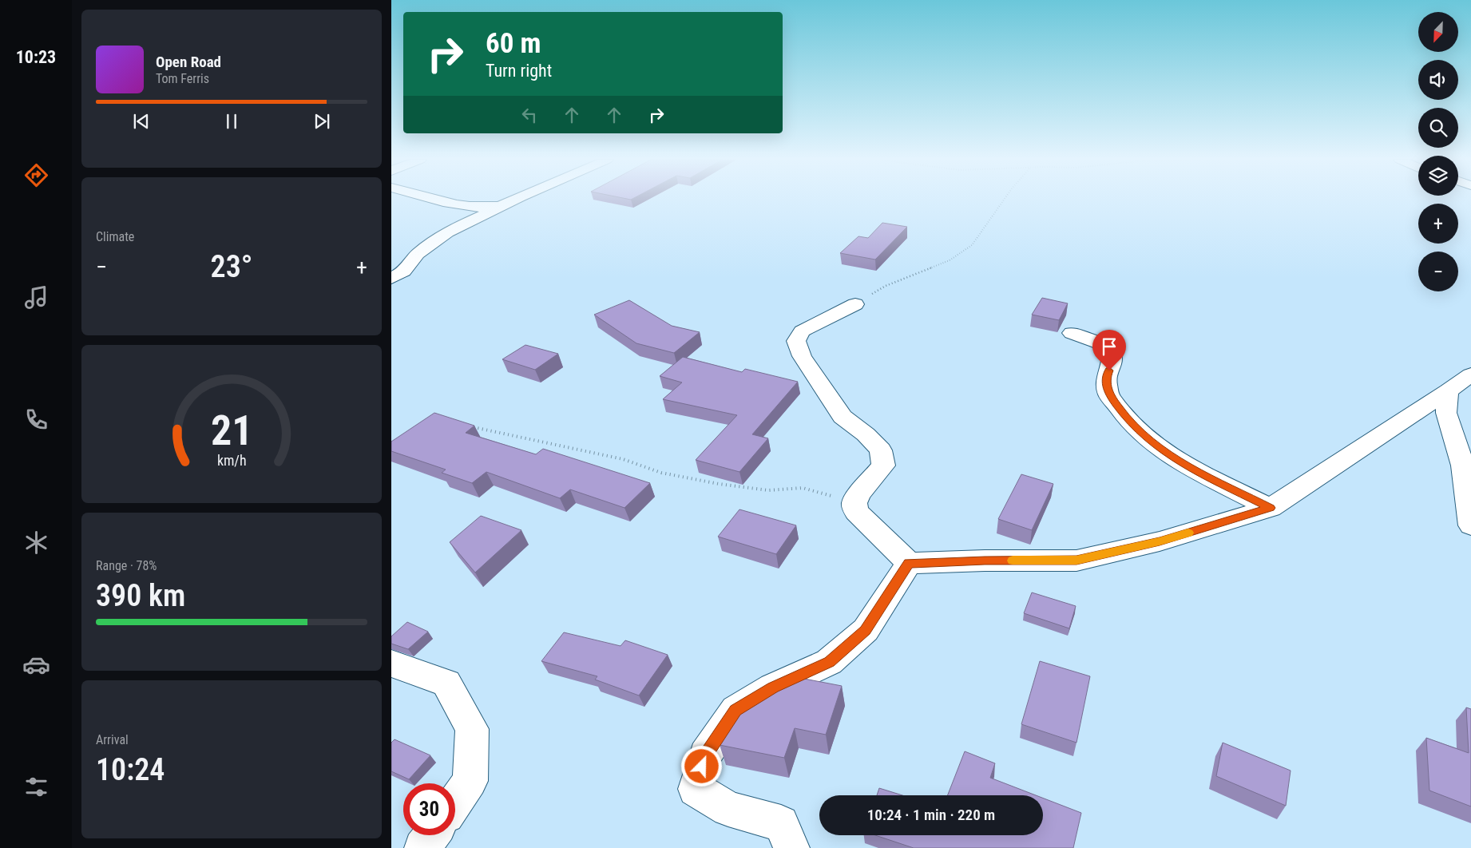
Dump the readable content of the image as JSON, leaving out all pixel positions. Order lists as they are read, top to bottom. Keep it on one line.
{"north":"bottom left","page":{"tabs":"10:23","map_buttons":["+","−"],"turn":["60 m","Turn right"],"song":["Open Road","Tom Ferris"],"tile":["Climate",["Range · 78%","390 km"],["Arrival","10:24"]],"heat":["−","23°","+"],"limit":"30","trip":"10:24 · 1 min · 220 m","gauge":["21","km/h"]}}
